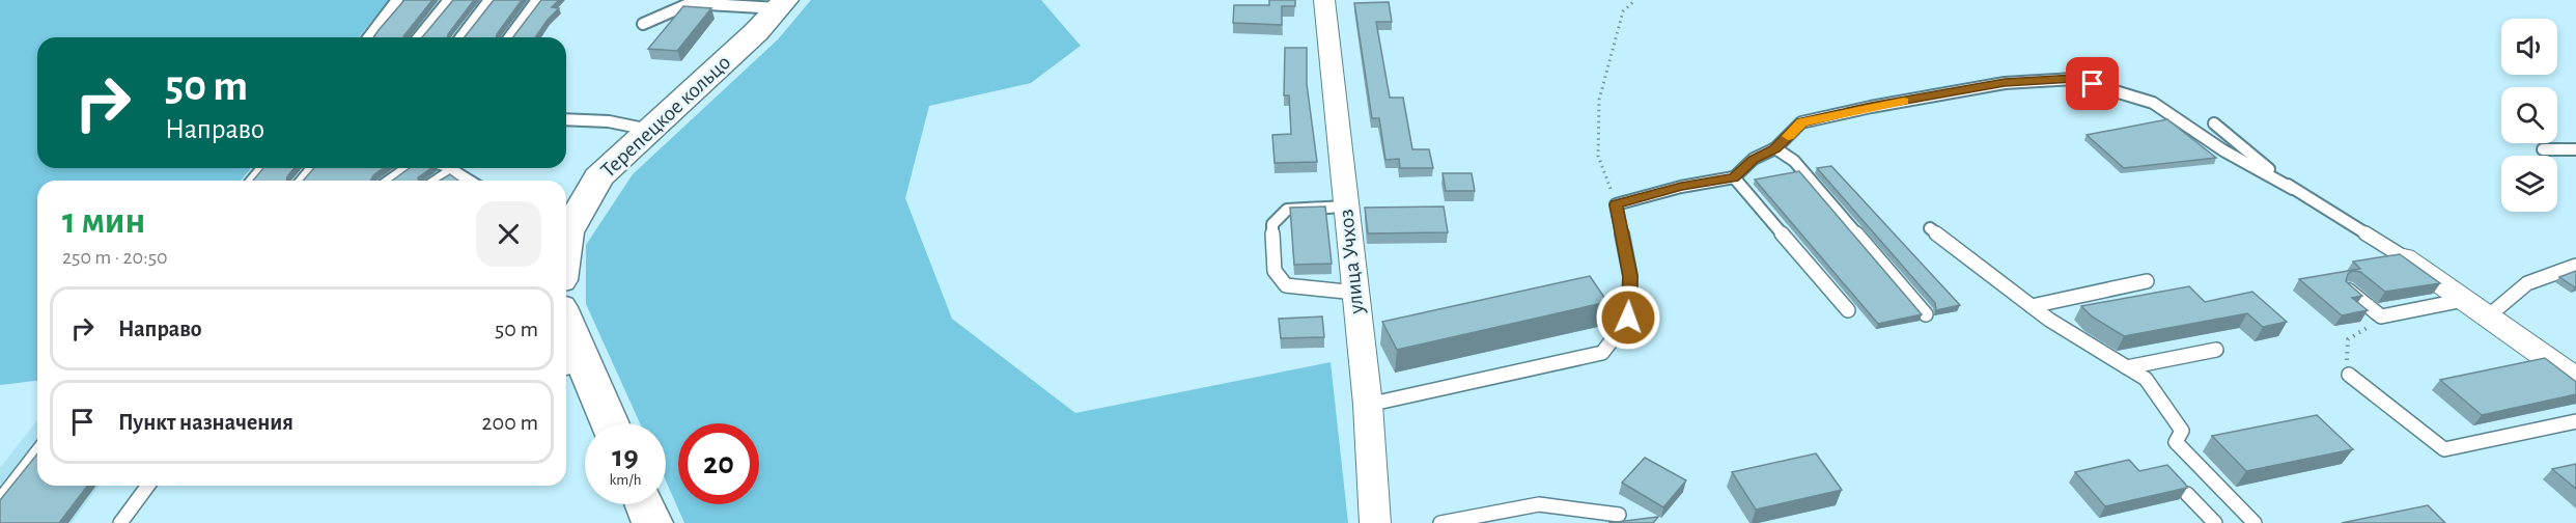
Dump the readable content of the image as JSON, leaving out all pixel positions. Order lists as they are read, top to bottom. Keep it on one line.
{"streets":{"street":["Терепецкое кольцо","улица Учхоз"]},"page":{"turn":["50 m","Направо"],"heading":["1 мин","250 m · 20:50"],"list":[{"name":"Направо","value":"50 m"},{"name":"Пункт назначения","value":"200 m"}],"speed":"19 km/h","limit":"20"}}
